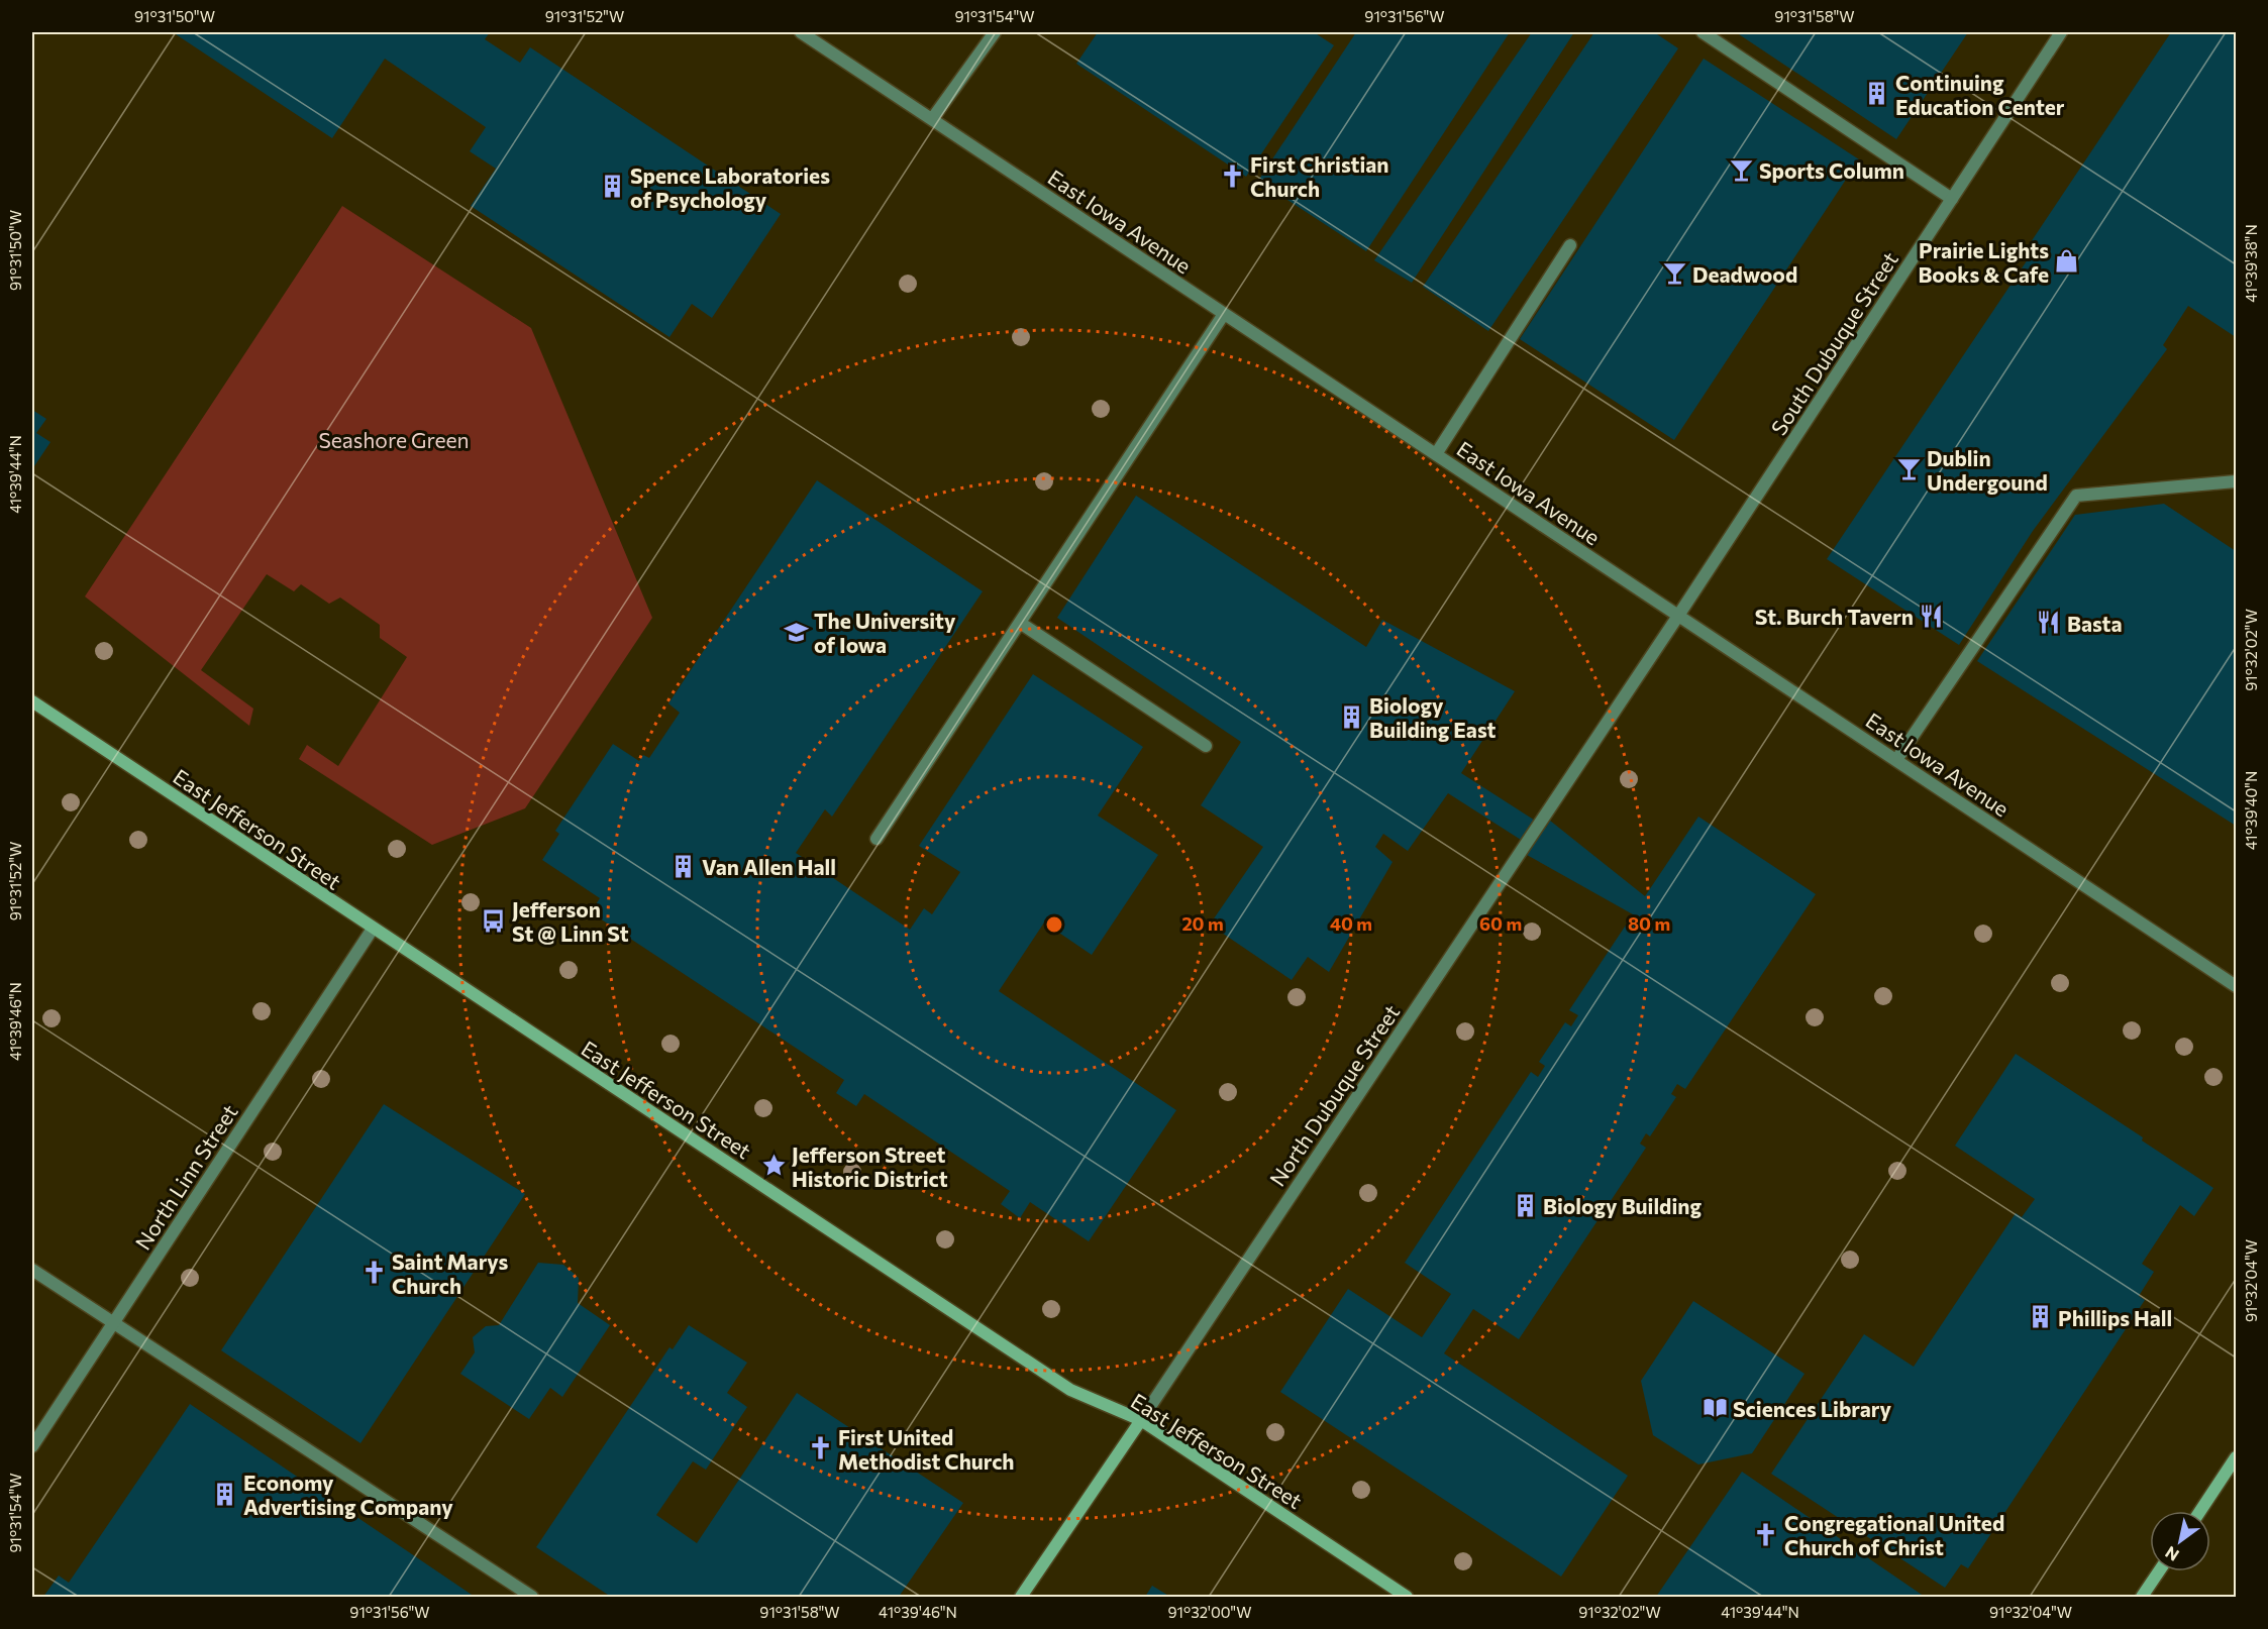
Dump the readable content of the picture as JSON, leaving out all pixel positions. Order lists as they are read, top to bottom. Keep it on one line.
{"streets":{"main road":["East Jefferson Street","North Dubuque Street"],"street":["East Iowa Avenue","South Dubuque Street","North Linn Street"]},"crossings":[["East Iowa Avenue","South Dubuque Street"],["East Iowa Avenue","North Dubuque Street"],["South Dubuque Street","North Dubuque Street"],["East Jefferson Street","North Dubuque Street"],["East Jefferson Street","North Linn Street"]],"parks":["Seashore Green"],"places":{"building":["Continuing Education Center","Spence Laboratories of Psychology","Biology Building East","Van Allen Hall","Biology Building","Phillips Hall","Economy Advertising Company"],"bar":["Sports Column","Deadwood","Dublin Undergound"],"church":["First Christian Church","Saint Marys Church","First United Methodist Church","Congregational United Church of Christ"],"shop":["Prairie Lights Books & Cafe"],"restaurant":["St. Burch Tavern","Basta"],"school or university":["The University of Iowa"],"bus stop":["Jefferson St @ Linn St"],"place":["Jefferson Street Historic District"],"library":["Sciences Library"]},"north":"bottom left","coordinates":["91°31'50\"W","91°31'52\"W","91°31'54\"W","91°31'56\"W","91°31'58\"W","41°39'38\"N","41°39'44\"N","91°32'02\"W","41°39'40\"N","41°39'46\"N","91°32'04\"W","91°32'00\"W"],"rings":["20 m","40 m","60 m","80 m"]}
